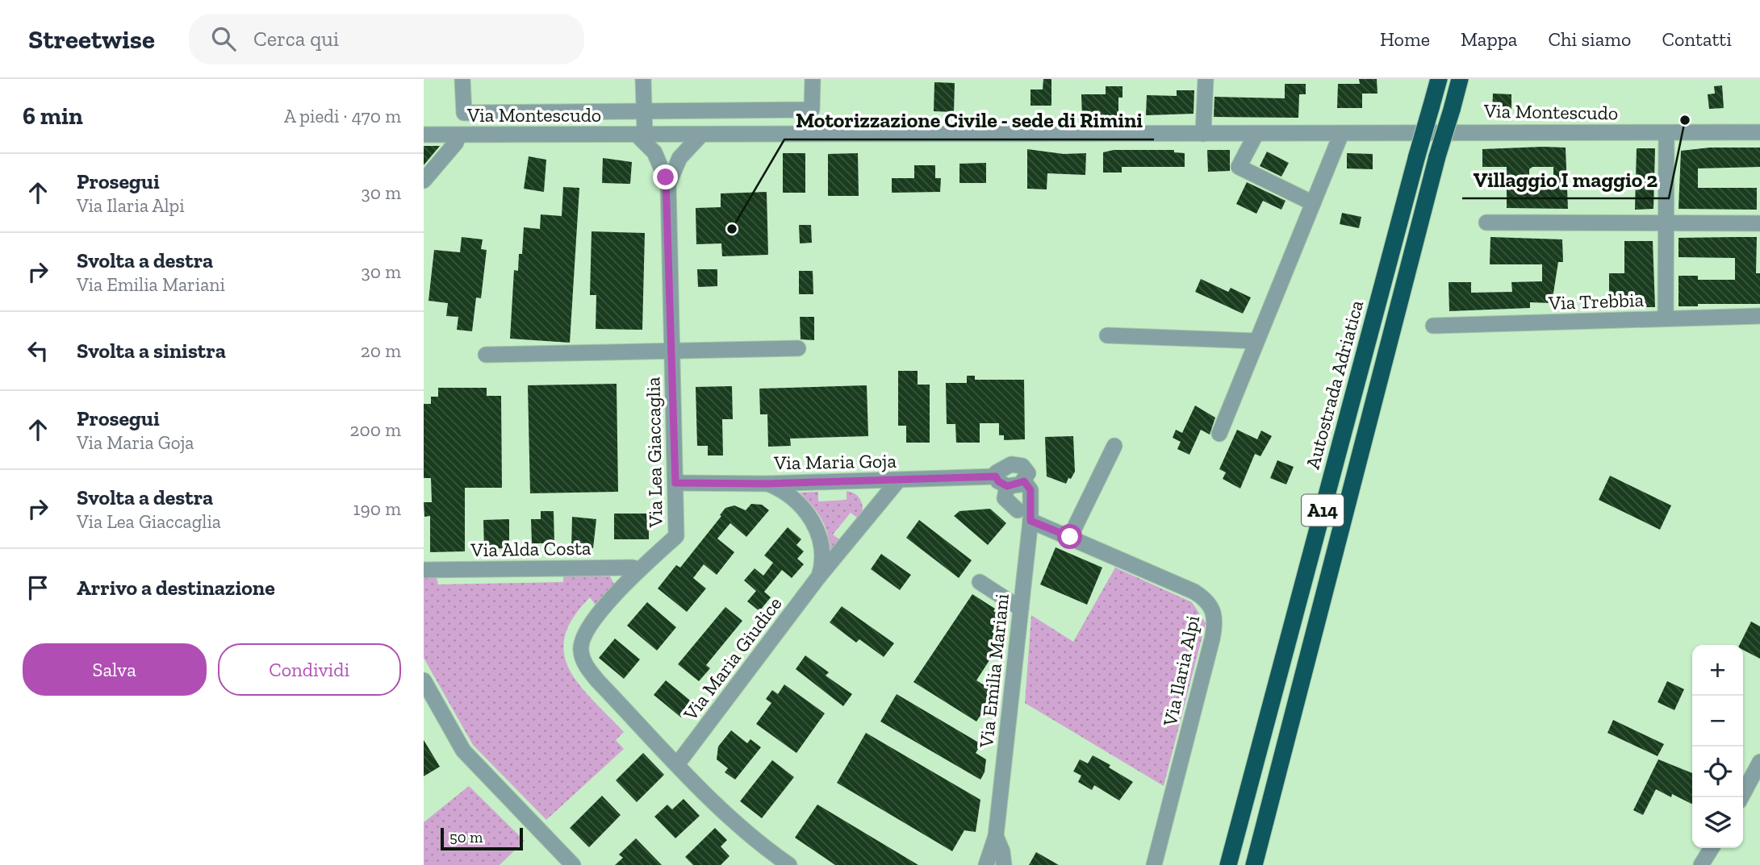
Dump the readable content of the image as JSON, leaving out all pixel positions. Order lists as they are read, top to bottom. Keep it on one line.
{"streets":{"highway":["Autostrada Adriatica","A14"],"street":["Via Montescudo","Via Trebbia","Via Lea Giaccaglia","Via Maria Goja","Via Alda Costa","Via Maria Giudice","Via Emilia Mariani","Via Ilaria Alpi"]},"crossings":[["Via Montescudo","Via Lea Giaccaglia"],["Via Lea Giaccaglia","Via Maria Goja"],["Via Lea Giaccaglia","Via Alda Costa"],["Via Lea Giaccaglia","Via Maria Giudice"],["Via Maria Goja","Via Maria Giudice"],["Via Emilia Mariani","Via Ilaria Alpi"]],"places":["Villaggio I maggio 2","Motorizzazione Civile - sede di Rimini"],"scale_bar":"50 m","page":{"header":"Streetwise","search":"Cerca qui","nav":["Home","Mappa","Chi siamo","Contatti"],"heading":["6 min","A piedi · 470 m"],"list":[["Prosegui","Via Ilaria Alpi","30 m"],["Svolta a destra","Via Emilia Mariani","30 m"],["Svolta a sinistra","20 m"],["Prosegui","Via Maria Goja","200 m"],["Svolta a destra","Via Lea Giaccaglia","190 m"],"Arrivo a destinazione"],"buttons":["Salva","Condividi"],"map_buttons":["+","−"],"scale":"50 m"}}
